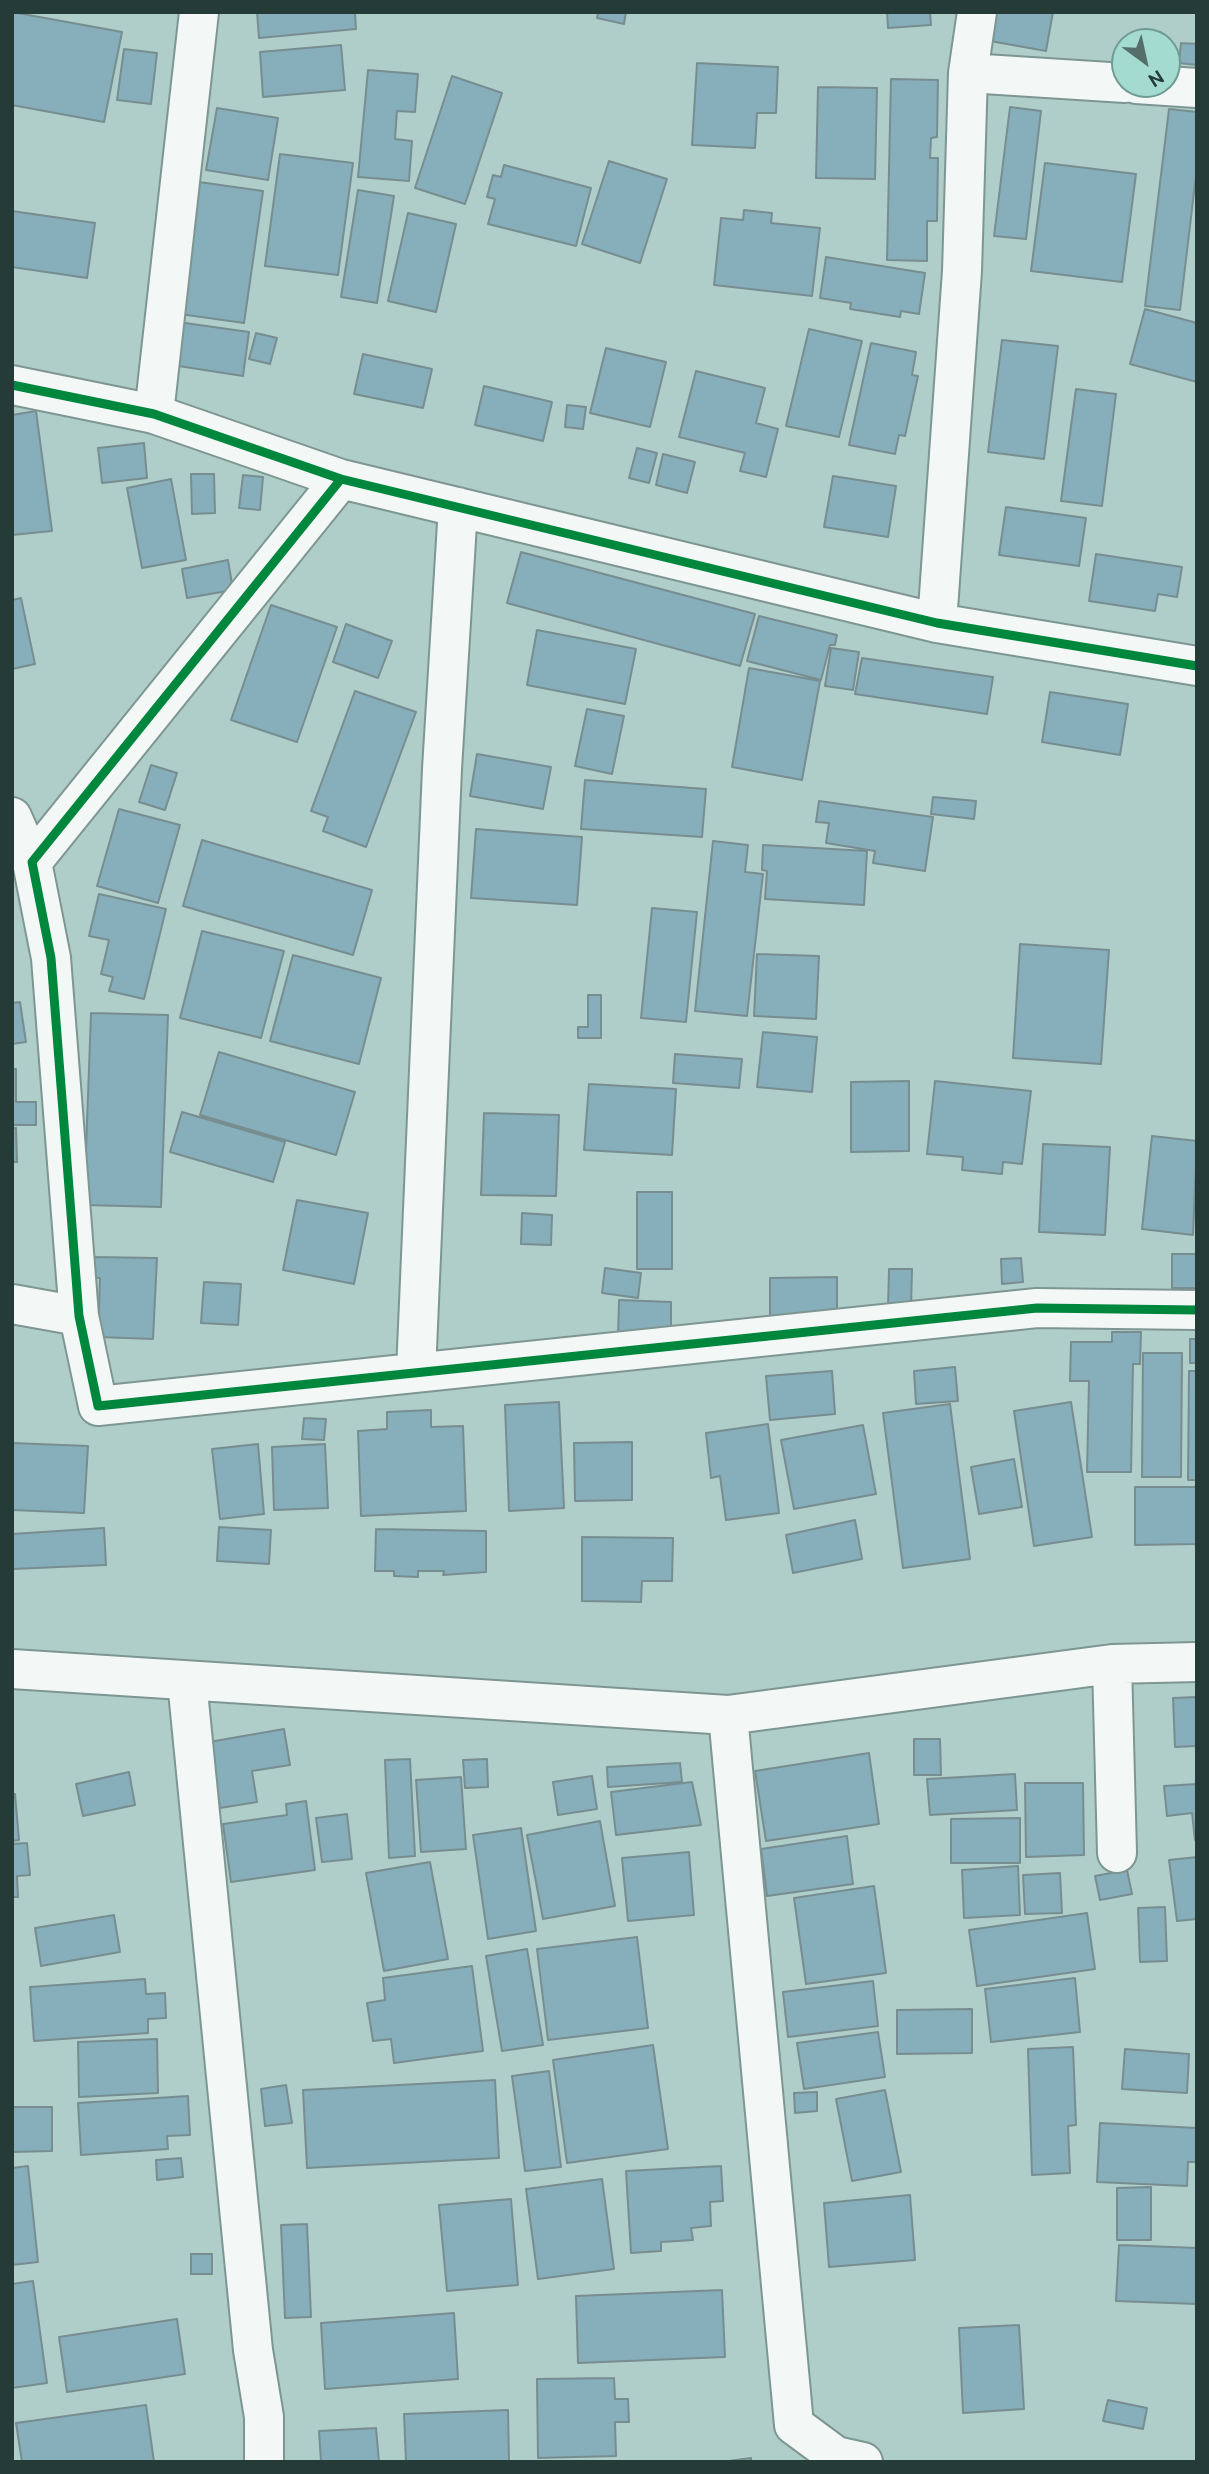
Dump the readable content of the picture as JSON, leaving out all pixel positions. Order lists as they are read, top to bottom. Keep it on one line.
{"north":"bottom right"}
